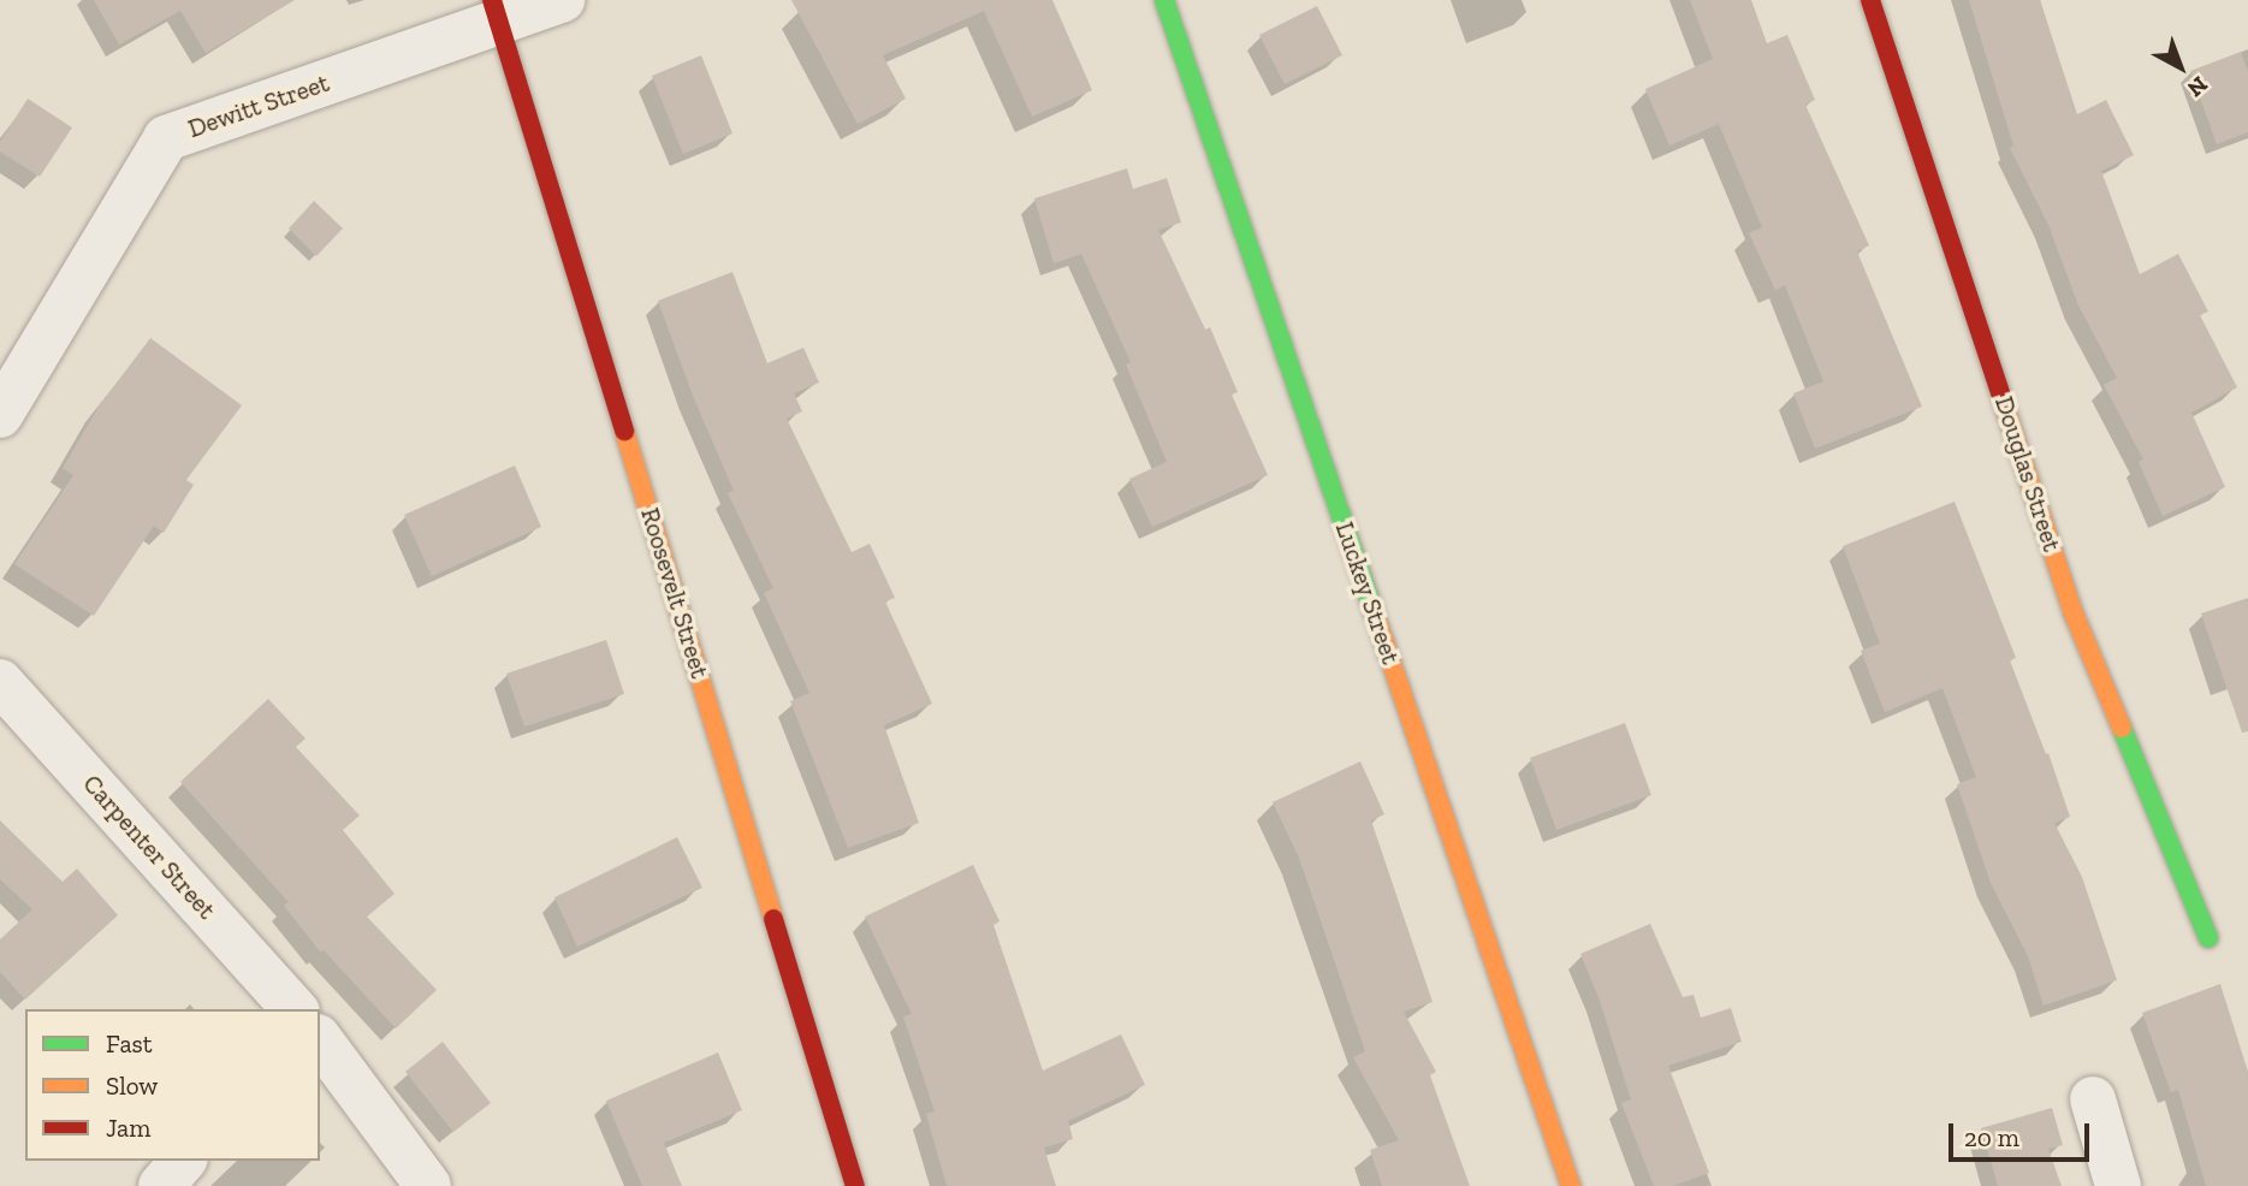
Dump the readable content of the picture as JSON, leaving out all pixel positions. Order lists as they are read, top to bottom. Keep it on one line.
{"streets":{"street":["Dewitt Street","Douglas Street","Roosevelt Street","Luckey Street","Carpenter Street"]},"crossings":[["Dewitt Street","Roosevelt Street"]],"legend":["Fast","Slow","Jam"],"scale_bar":"20 m","north":"bottom right"}
